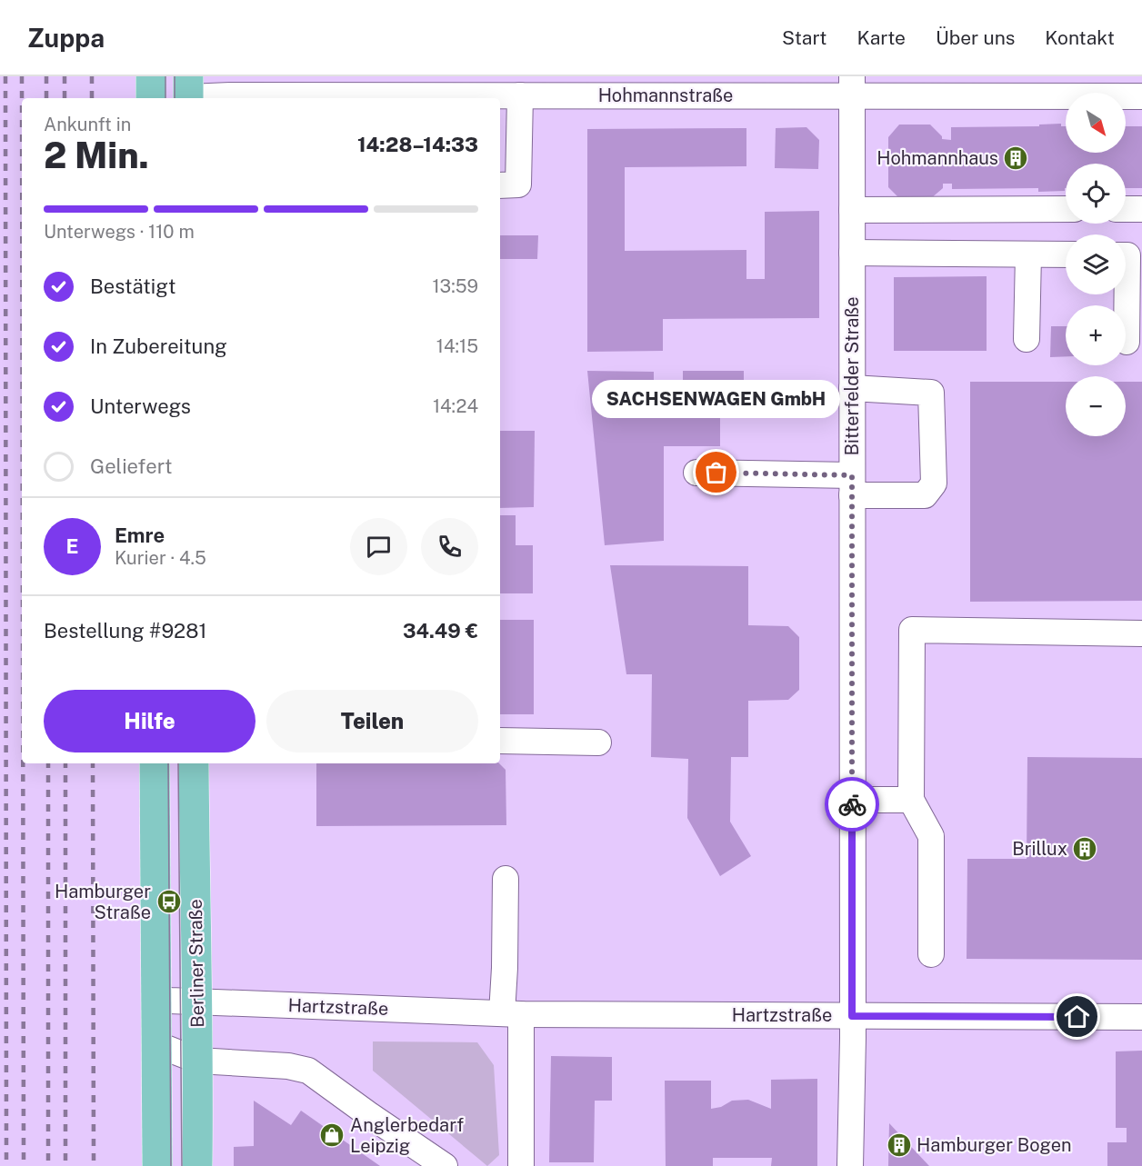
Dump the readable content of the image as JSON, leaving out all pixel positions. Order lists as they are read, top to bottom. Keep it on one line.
{"streets":{"main road":["Berliner Straße"],"street":["Hohmannstraße","Bitterfelder Straße","Hartzstraße"]},"crossings":[["Hohmannstraße","Bitterfelder Straße"],["Bitterfelder Straße","Hartzstraße"],["Berliner Straße","Hartzstraße"]],"places":{"building":["Hohmannhaus","Brillux","Hamburger Bogen"],"other":["SACHSENWAGEN GmbH"],"bus stop":["Hamburger Straße"],"shop":["Anglerbedarf Leipzig"]},"north":"bottom right","page":{"header":"Zuppa","nav":["Start","Karte","Über uns","Kontakt"],"map_buttons":["+","−"],"heading":["2 Min.","Ankunft in","14:28–14:33"],"panel":["Emre","Kurier · 4.5","Bestellung #9281","34.49 €"],"bar":"Unterwegs · 110 m","list":[["Bestätigt","13:59"],["In Zubereitung","14:15"],["Unterwegs","14:24"],"Geliefert"],"bubble":"SACHSENWAGEN GmbH","round":"E","buttons":["Hilfe","Teilen"]}}
